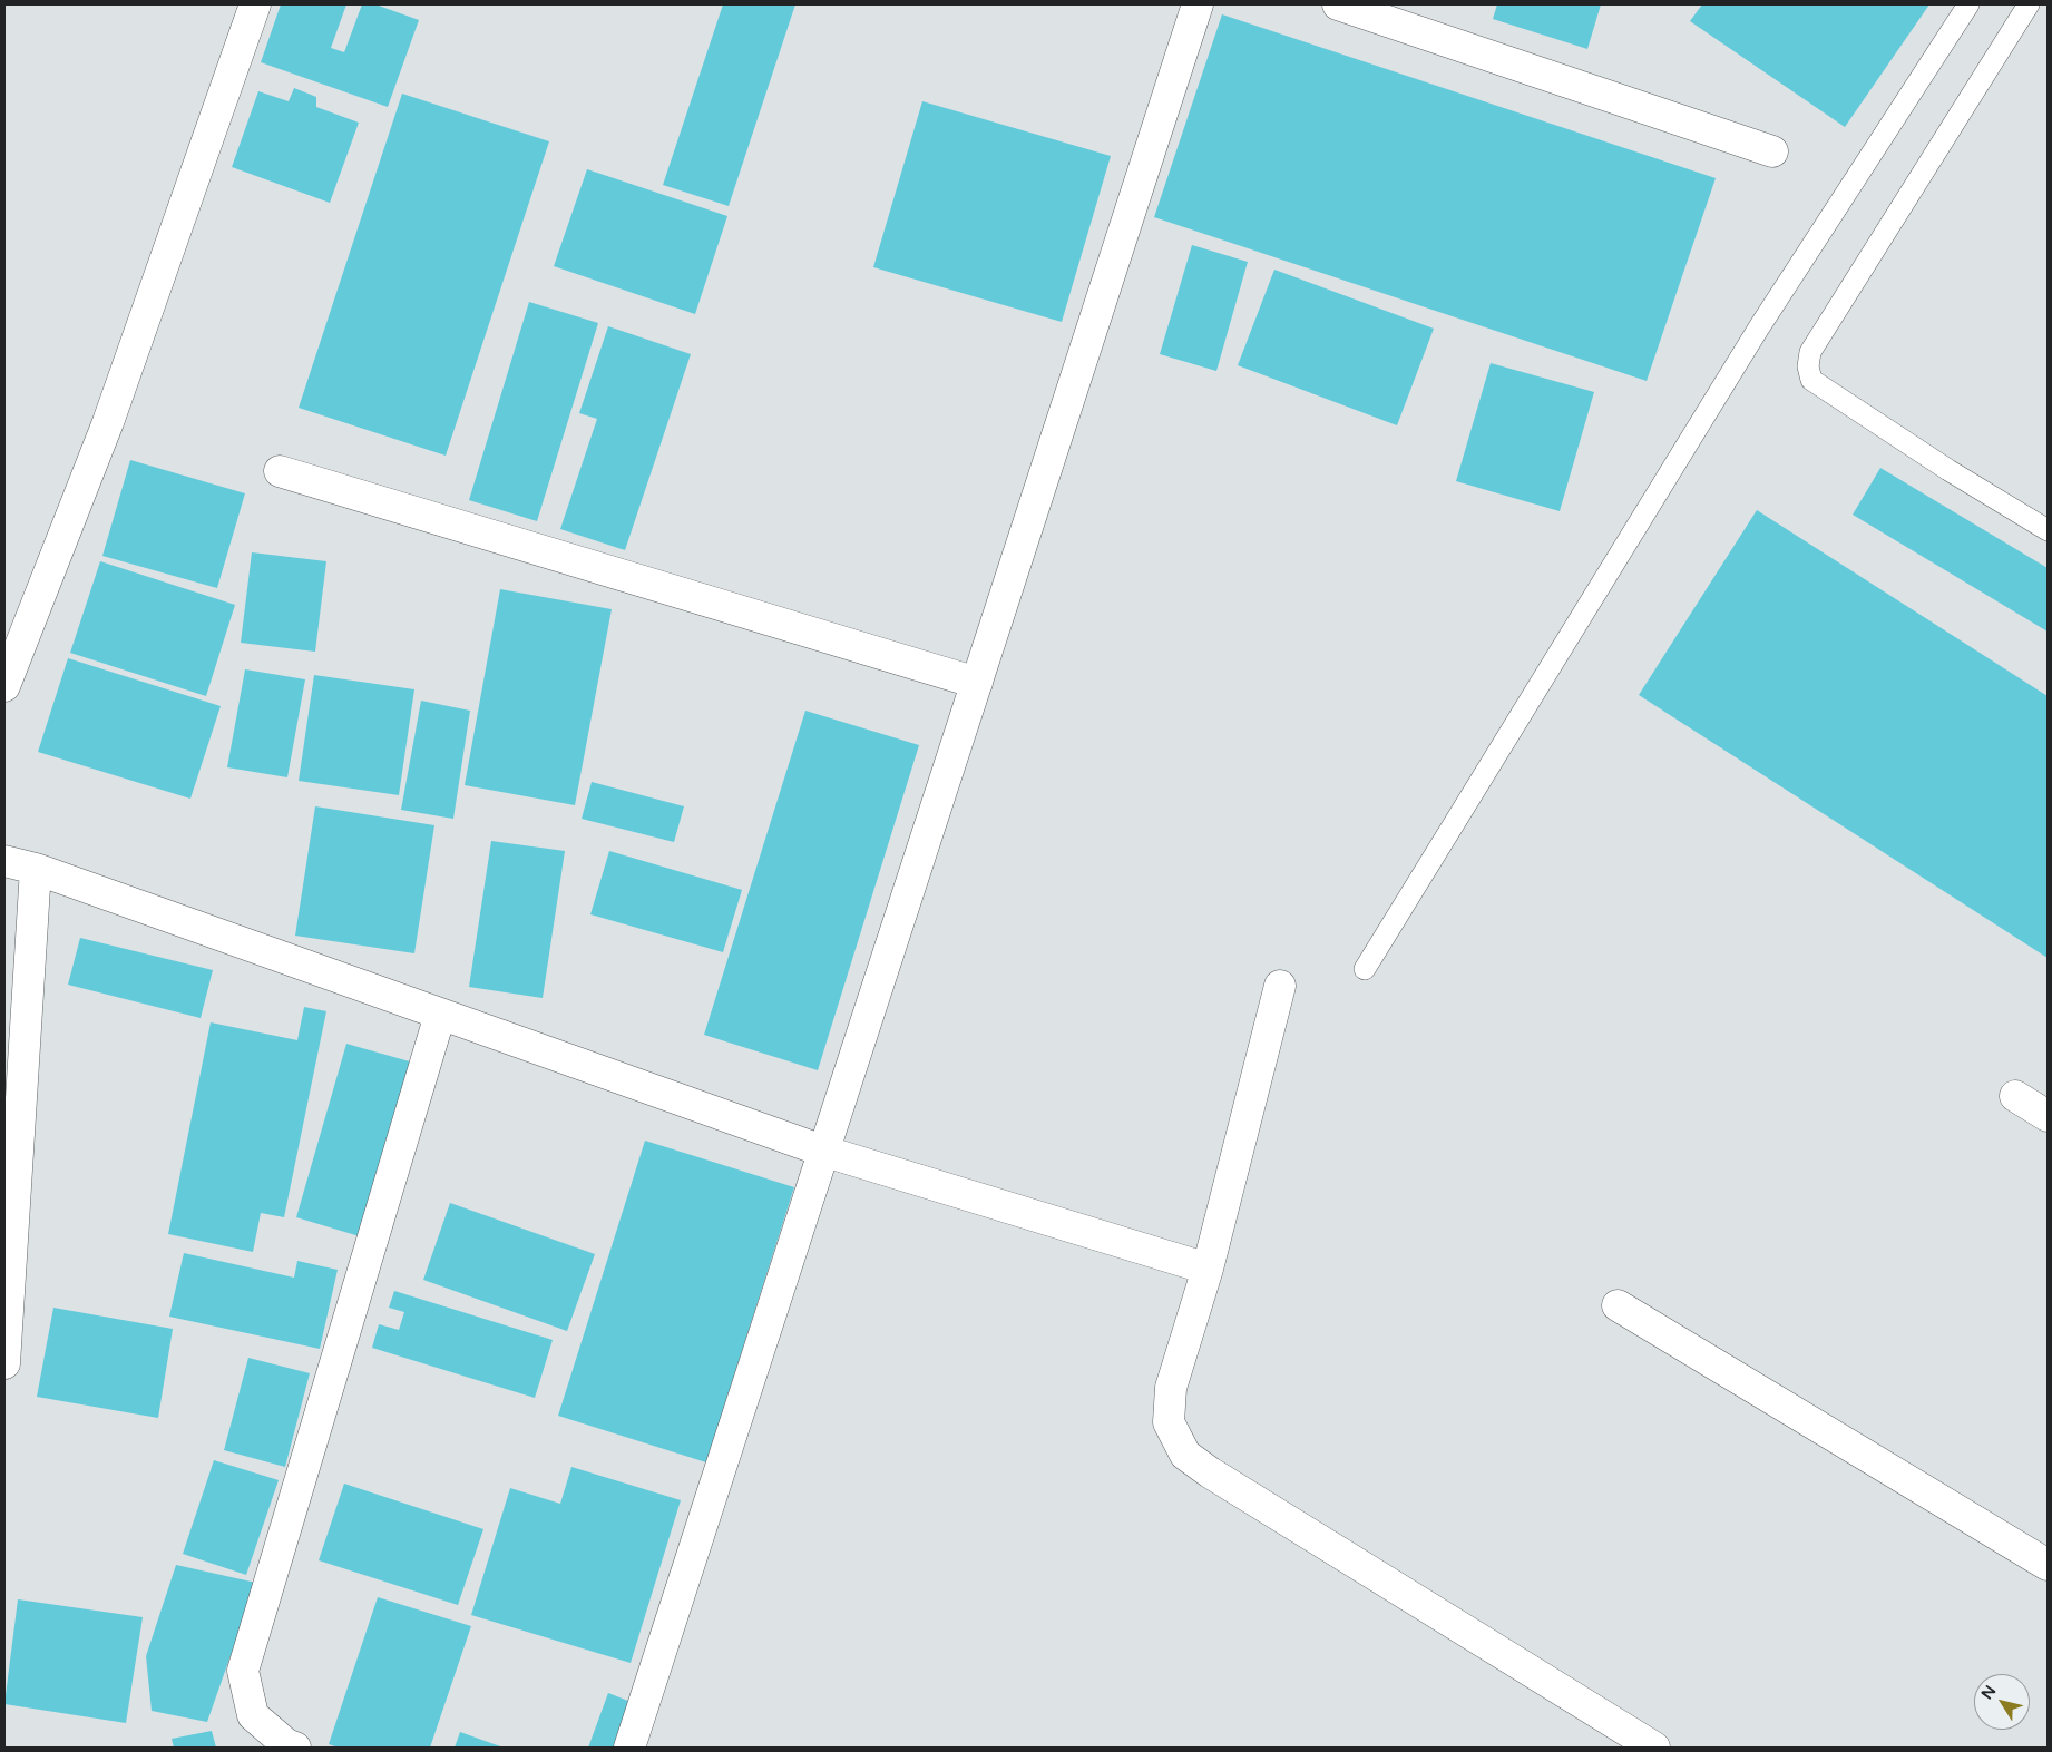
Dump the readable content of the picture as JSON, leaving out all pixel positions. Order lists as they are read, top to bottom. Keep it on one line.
{"north":"top left"}
